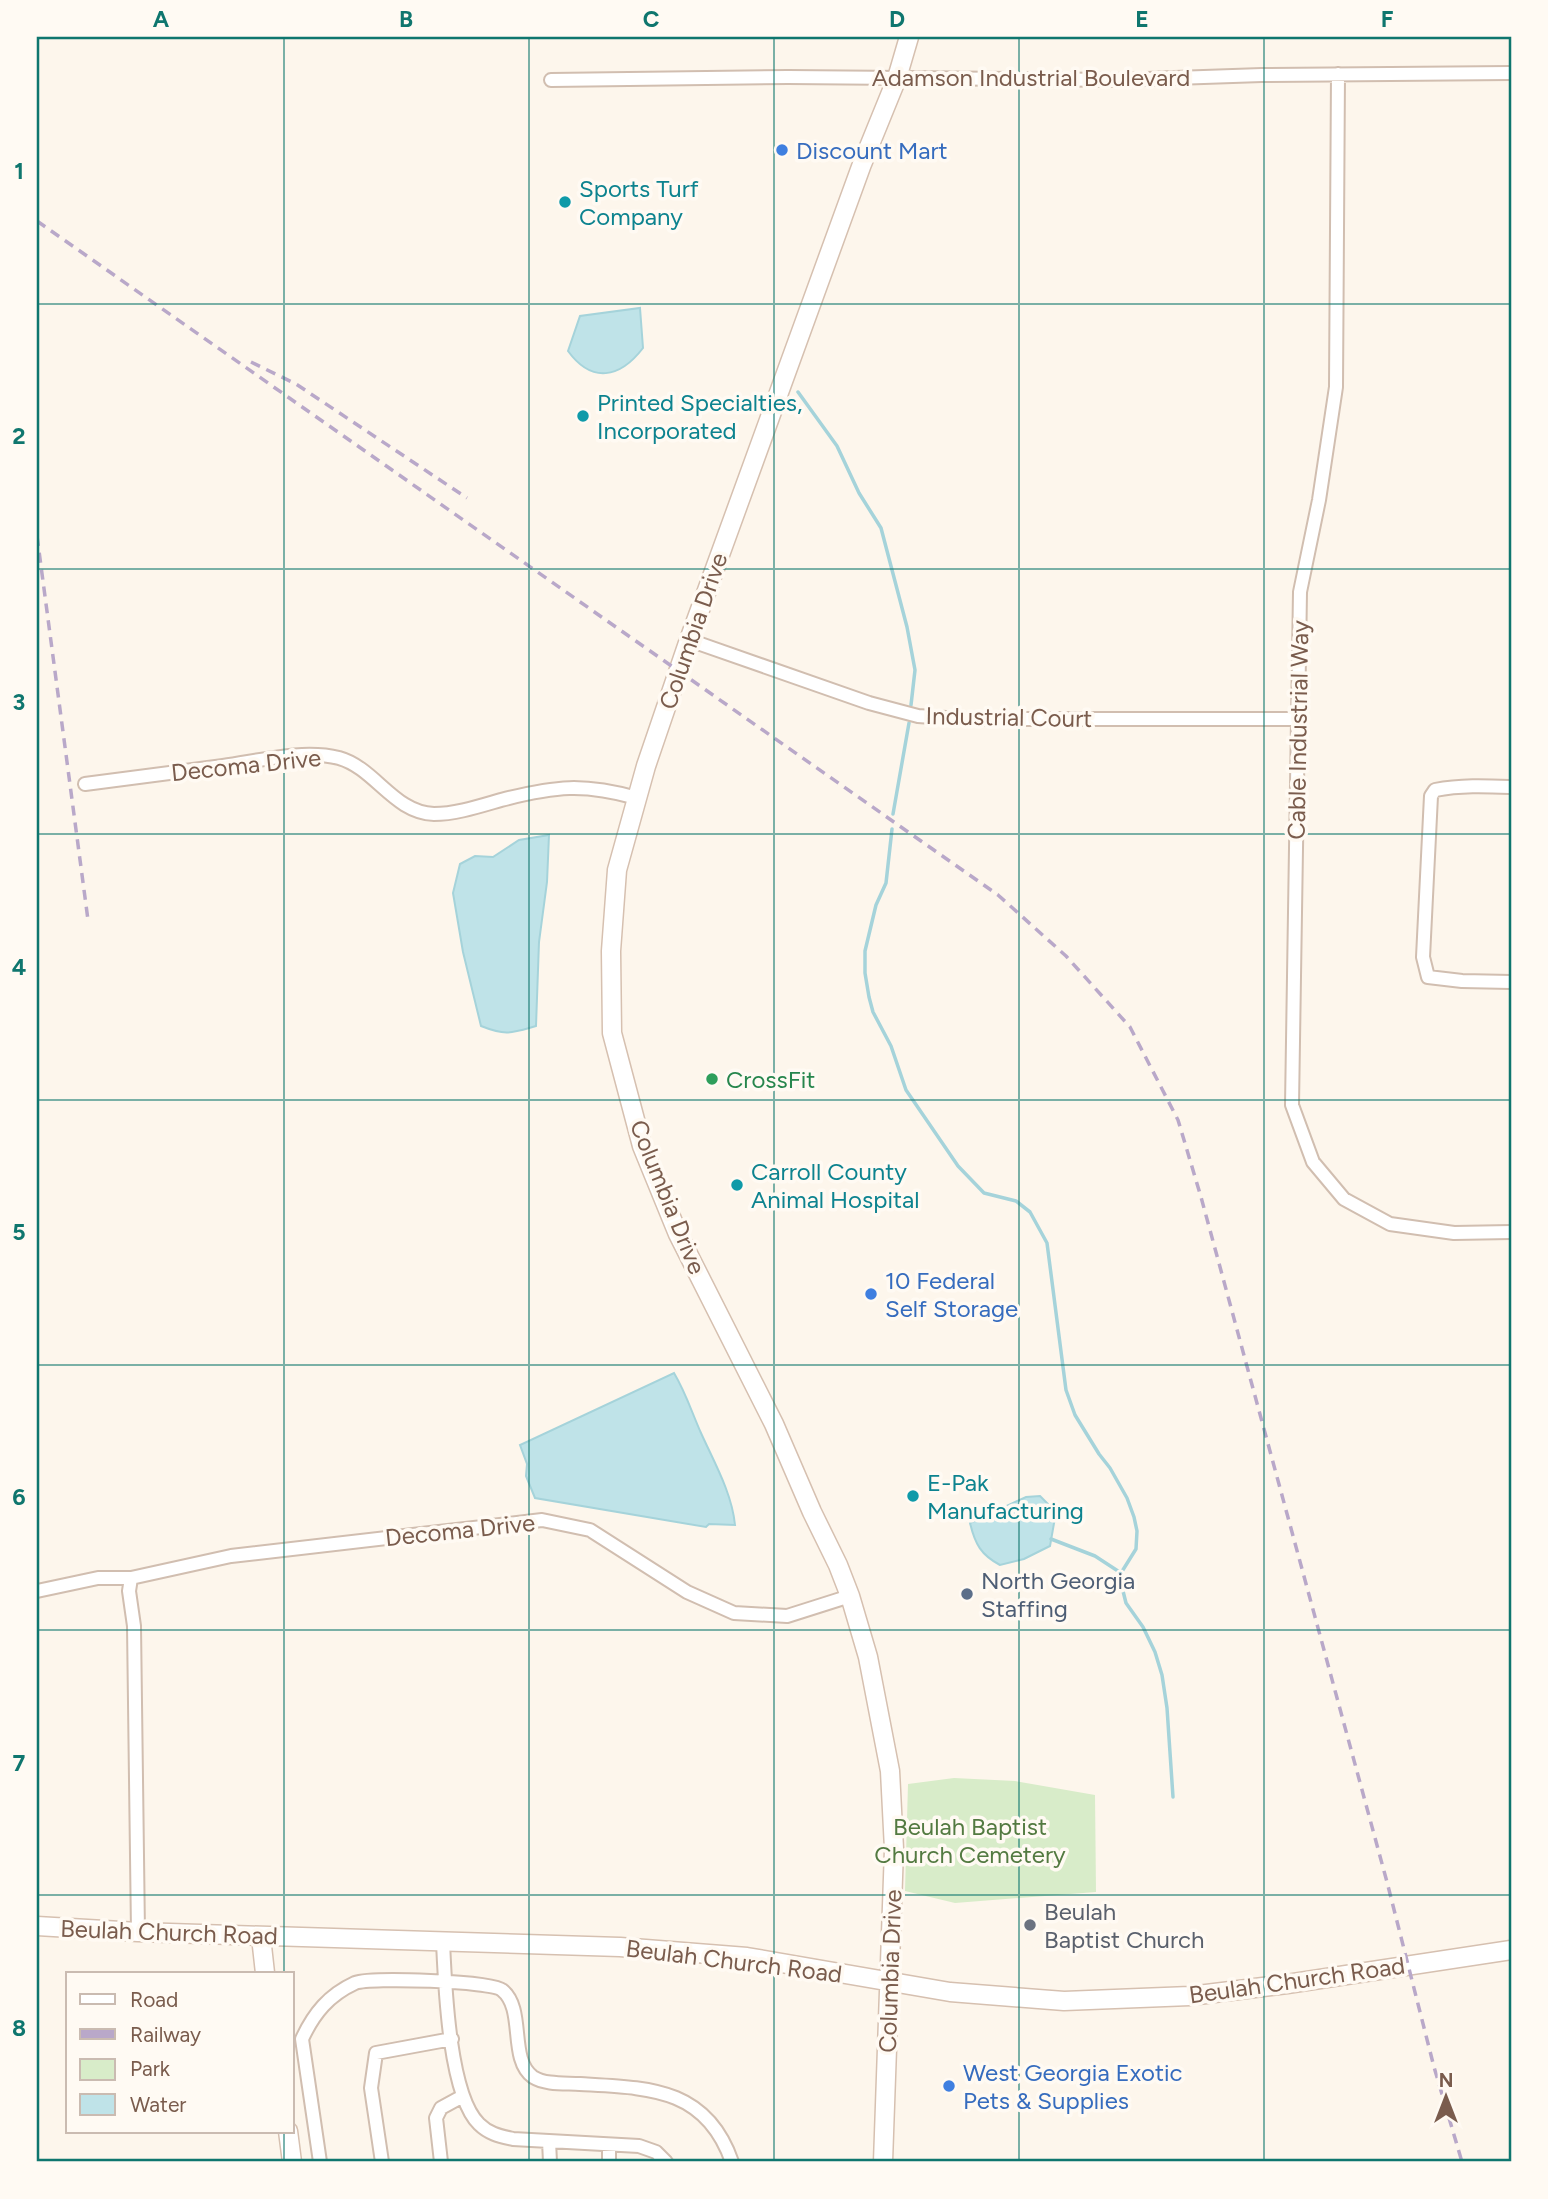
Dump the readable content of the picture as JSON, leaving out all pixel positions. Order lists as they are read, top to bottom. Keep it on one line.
{"streets":{"main road":["Columbia Drive","Beulah Church Road"],"street":["Adamson Industrial Boulevard","Industrial Court","Cable Industrial Way","Decoma Drive"]},"crossings":[["Adamson Industrial Boulevard","Columbia Drive"],["Adamson Industrial Boulevard","Cable Industrial Way"],["Columbia Drive","Industrial Court"],["Columbia Drive","Decoma Drive"],["Columbia Drive","Beulah Church Road"],["Industrial Court","Cable Industrial Way"]],"parks":["Beulah Baptist Church Cemetery"],"places":["Discount Mart","Sports Turf Company","Printed Specialties, Incorporated","CrossFit","Carroll County Animal Hospital","10 Federal Self Storage","E-Pak Manufacturing","North Georgia Staffing","Beulah Baptist Church","West Georgia Exotic Pets & Supplies"],"legend":["Road","Railway","Park","Water"],"north":"top","grid":{"columns":["A","B","C","D","E","F"],"rows":["1","2","3","4","5","6","7","8"]}}
